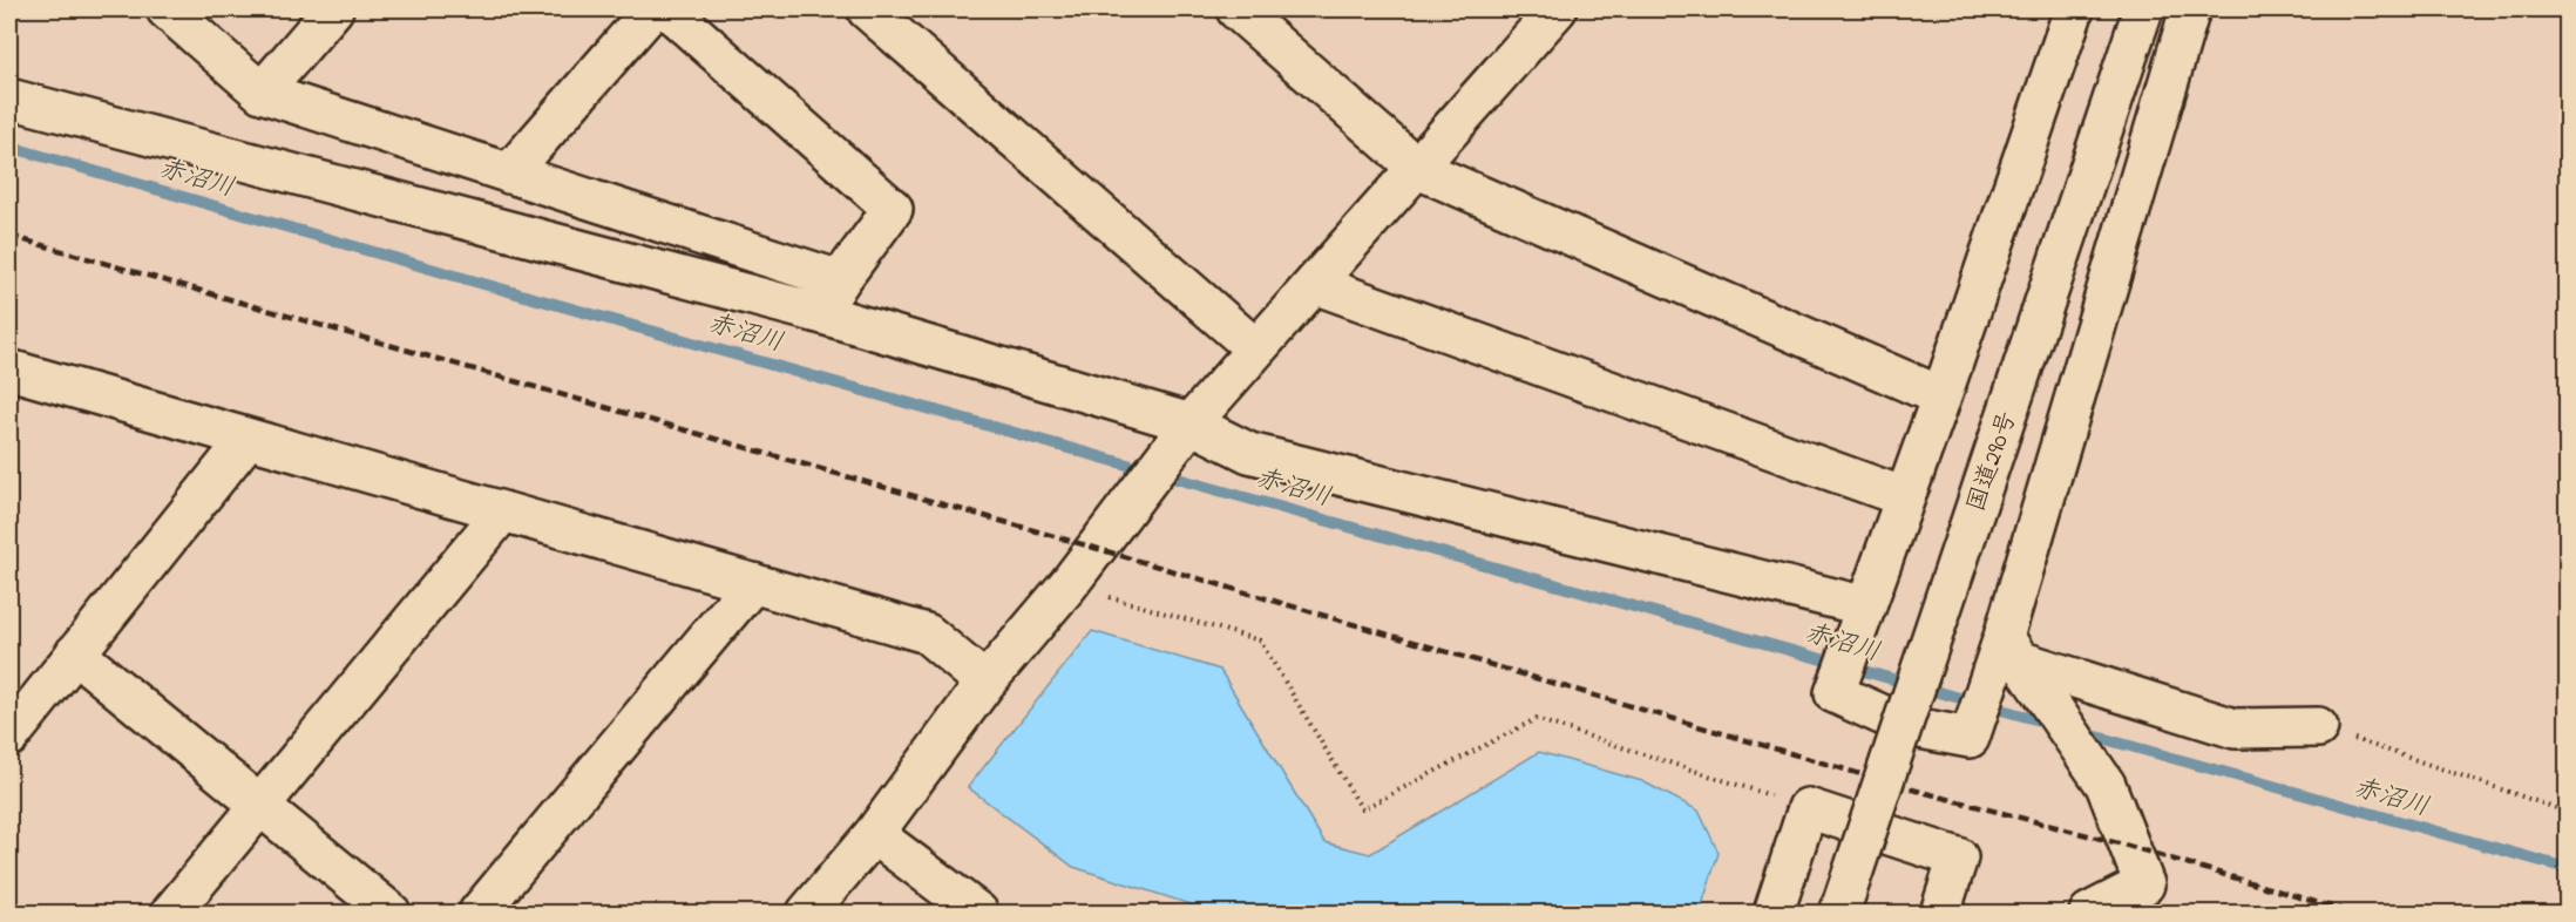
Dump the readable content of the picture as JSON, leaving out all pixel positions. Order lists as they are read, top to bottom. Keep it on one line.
{"streets":{"main road":["国道290号"]},"water":["赤沼川"]}
